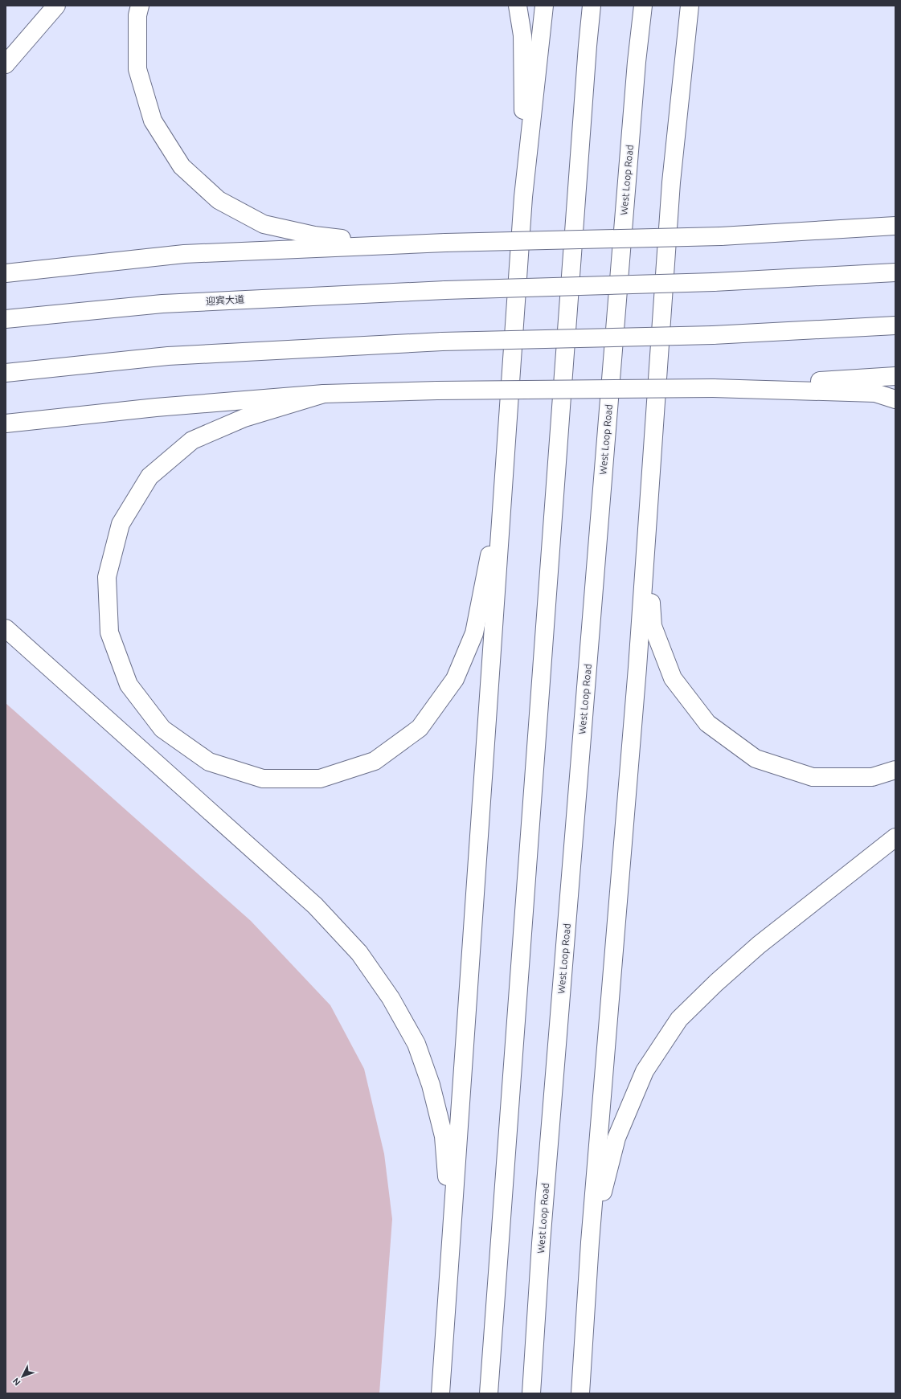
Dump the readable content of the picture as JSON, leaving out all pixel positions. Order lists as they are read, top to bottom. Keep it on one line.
{"streets":{"main road":["West Loop Road","迎宾大道"]},"north":"bottom left"}
